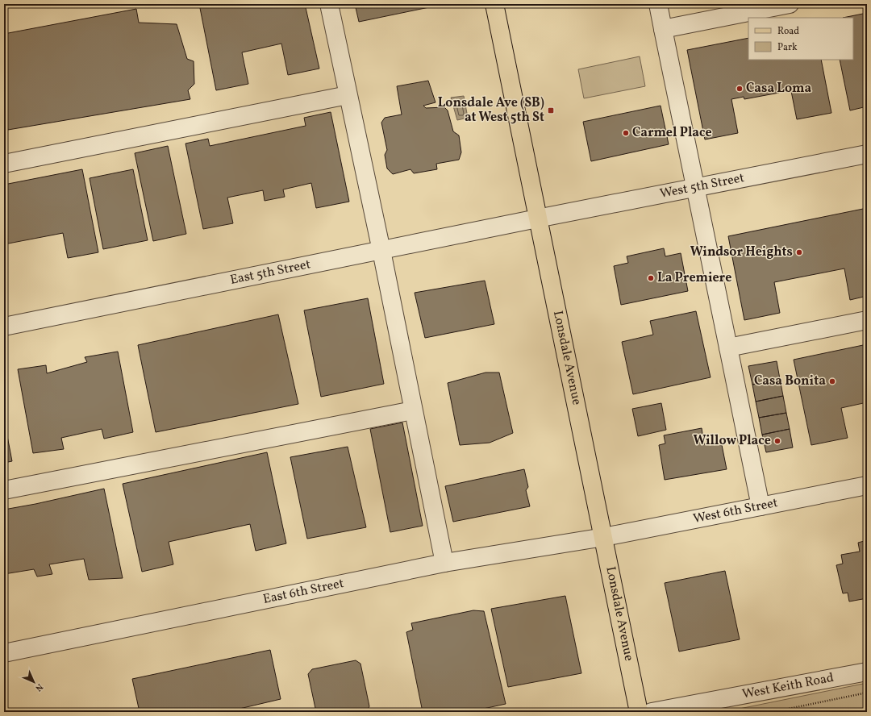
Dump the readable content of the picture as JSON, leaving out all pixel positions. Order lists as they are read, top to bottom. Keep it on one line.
{"streets":{"main road":["Lonsdale Avenue"],"street":["West 5th Street","East 5th Street","West 6th Street","East 6th Street","West Keith Road"]},"crossings":[["West 5th Street","East 5th Street"],["West 5th Street","Lonsdale Avenue"],["East 5th Street","Lonsdale Avenue"],["Lonsdale Avenue","West 6th Street"],["Lonsdale Avenue","East 6th Street"],["West 6th Street","East 6th Street"]],"places":{"other":["Casa Loma","Carmel Place","Windsor Heights","La Premiere","Casa Bonita","Willow Place"],"transit":["Lonsdale Ave (SB) at West 5th St"]},"legend":["Road","Park"],"north":"bottom right"}
